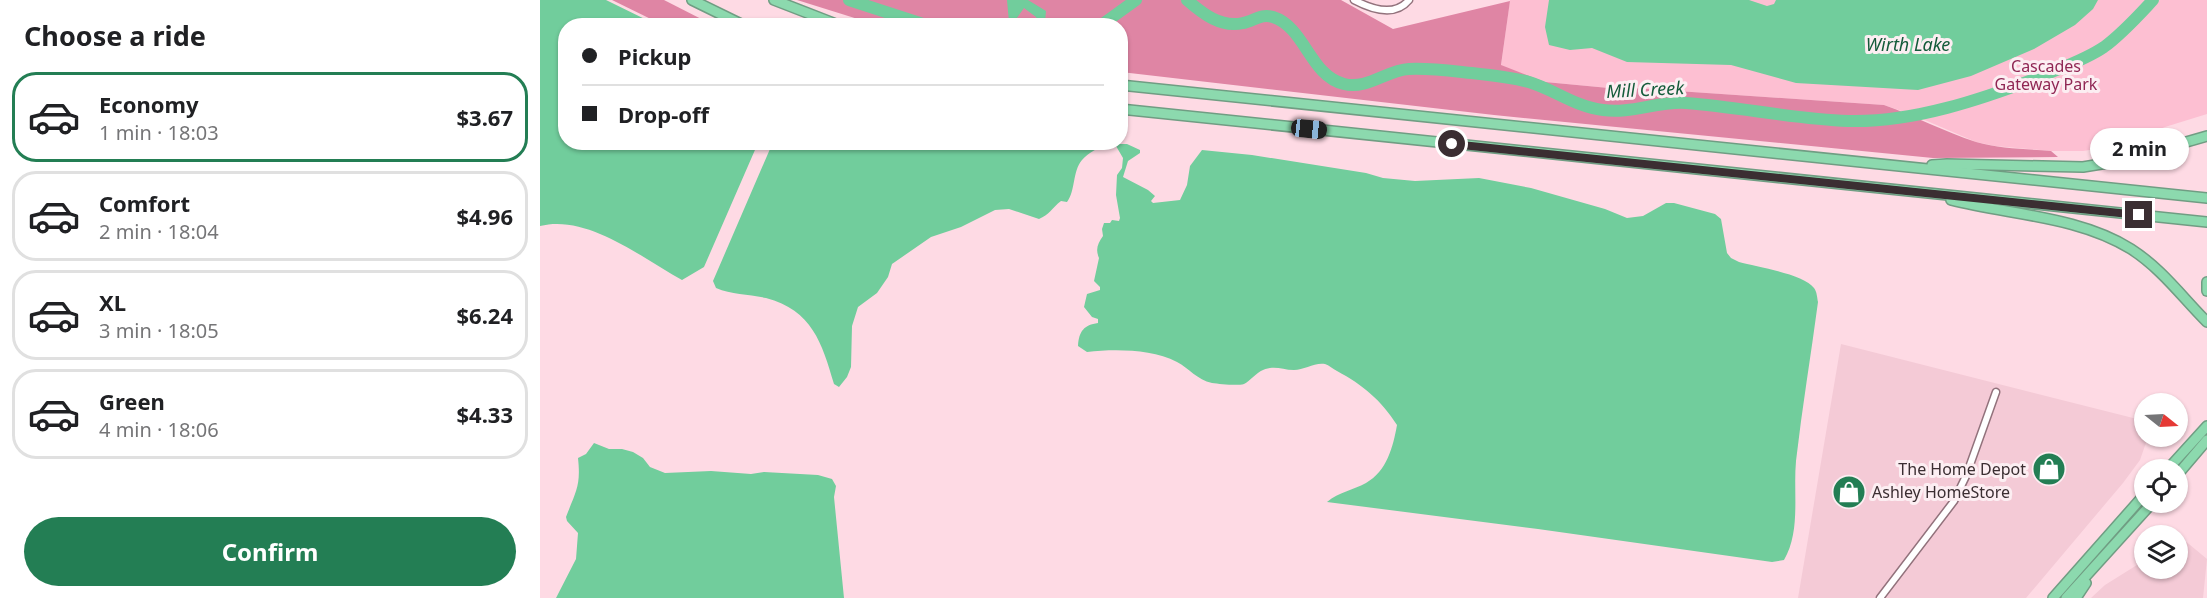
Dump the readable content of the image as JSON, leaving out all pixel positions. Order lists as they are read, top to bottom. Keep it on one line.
{"water":["Wirth Lake","Mill Creek"],"parks":["Cascades Gateway Park"],"places":{"shop":["The Home Depot","Ashley HomeStore"]},"north":"right","page":{"heading":"Choose a ride","banner":["Pickup","Drop-off"],"list":[{"name":"Economy","note":"1 min · 18:03","value":"$3.67"},{"name":"Comfort","note":"2 min · 18:04","value":"$4.96"},{"name":"XL","note":"3 min · 18:05","value":"$6.24"},{"name":"Green","note":"4 min · 18:06","value":"$4.33"}],"bubble":"2 min","buttons":"Confirm"}}
